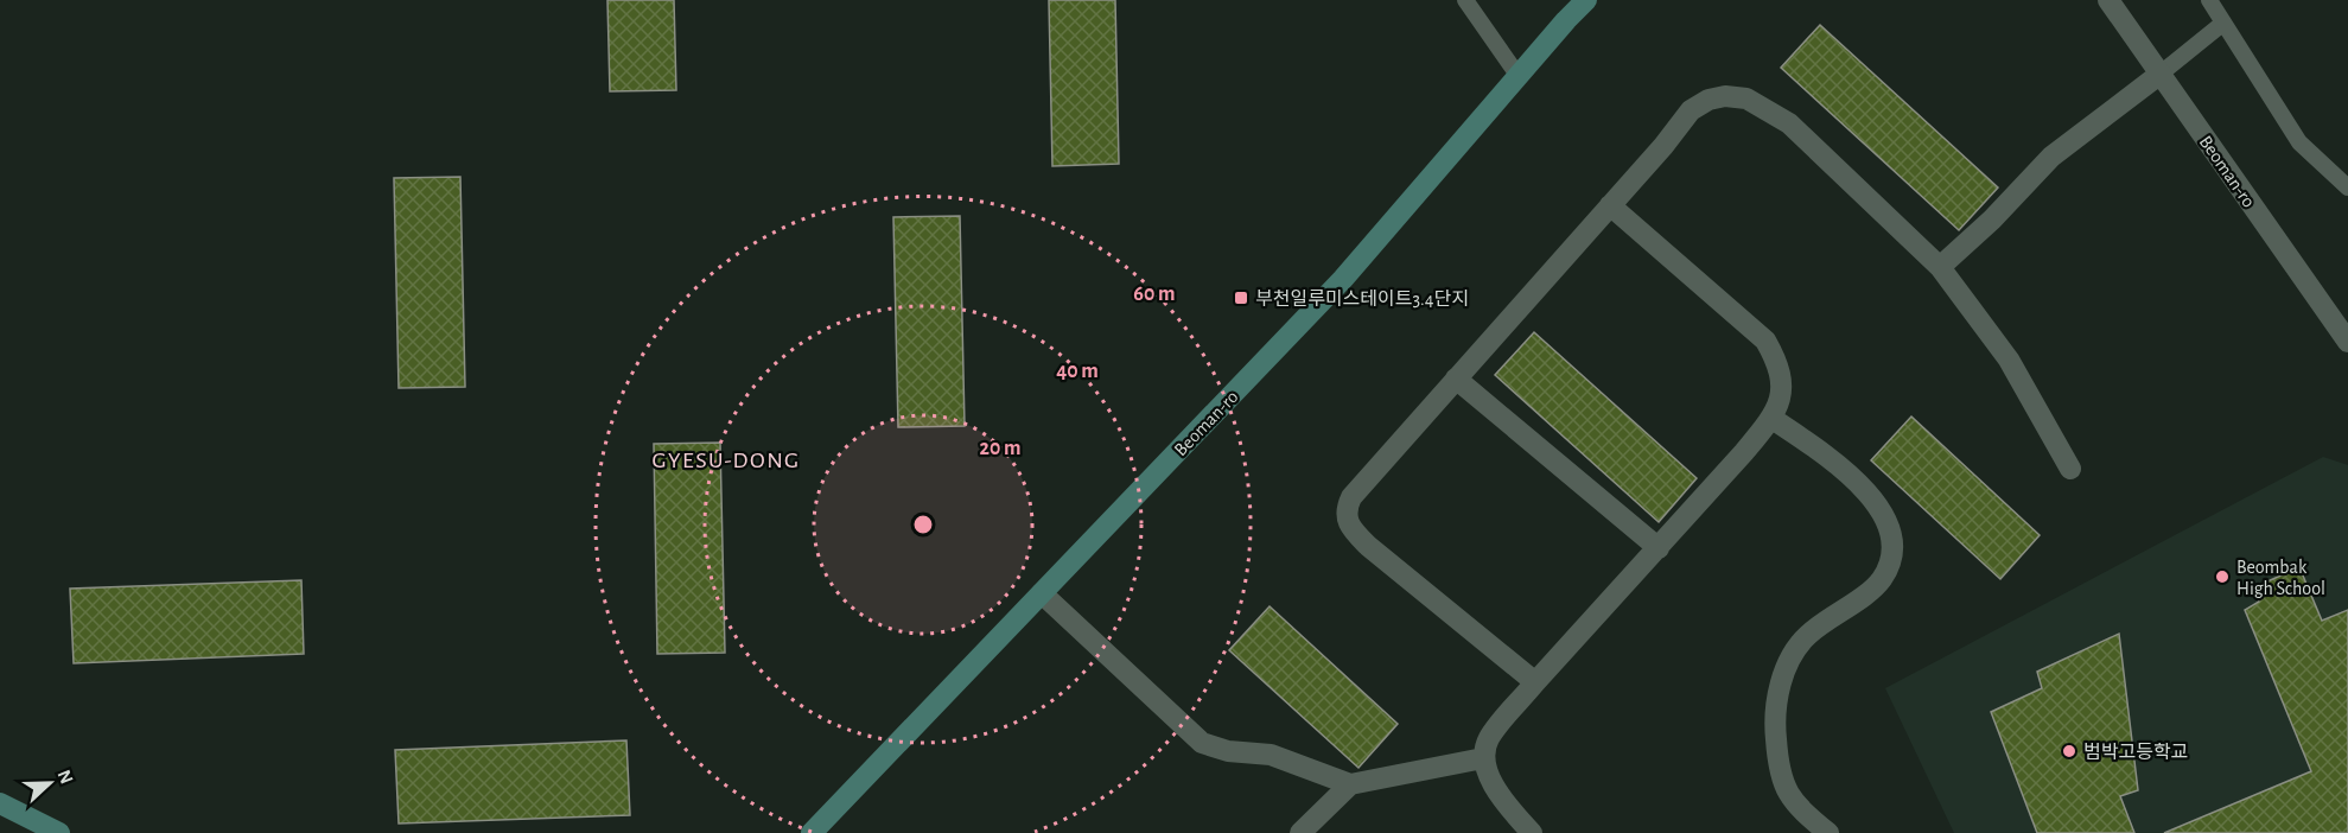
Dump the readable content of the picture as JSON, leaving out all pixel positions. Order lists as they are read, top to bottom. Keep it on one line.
{"streets":{"street":["Beoman-ro"]},"districts":["GYESU-DONG"],"places":{"transit":["부천일루미스테이트3.4단지"],"other":["Beombak High School","범박고등학교"]},"north":"right","rings":["60 m","40 m","20 m"]}
